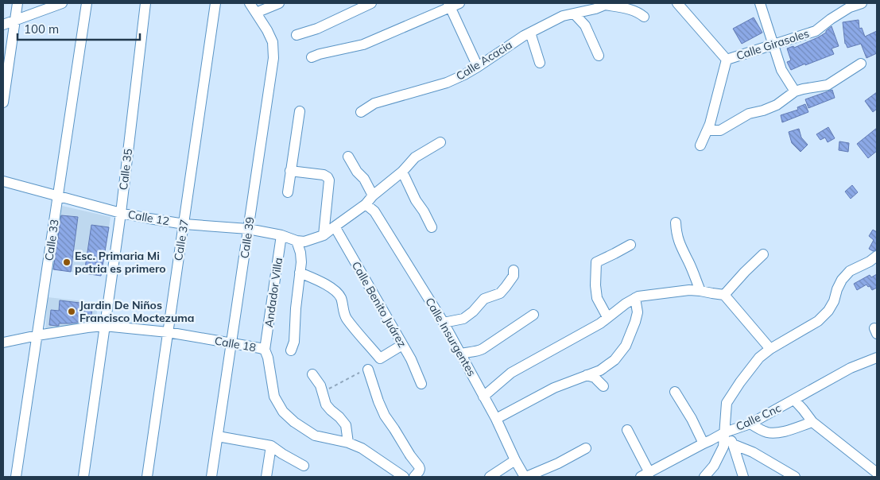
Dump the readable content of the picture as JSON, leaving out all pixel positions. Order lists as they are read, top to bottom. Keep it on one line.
{"streets":{"street":["Calle Girasoles","Calle Acacia","Calle 35","Calle 12","Calle 39","Calle 33","Calle 37","Andador Villa","Calle Benito Juárez","Calle Insurgentes","Calle 18","Calle Cnc"]},"crossings":[["Calle 35","Calle 12"],["Calle 35","Calle 18"],["Calle 12","Calle 39"],["Calle 12","Calle 33"],["Calle 12","Calle 37"],["Calle 12","Andador Villa"],["Calle 39","Calle 18"],["Calle 33","Calle 18"],["Calle 37","Calle 18"],["Andador Villa","Calle 18"]],"places":["Esc. Primaria Mi patria es primero","Jardin De Niños Francisco Moctezuma"],"scale_bar":"100 m"}
